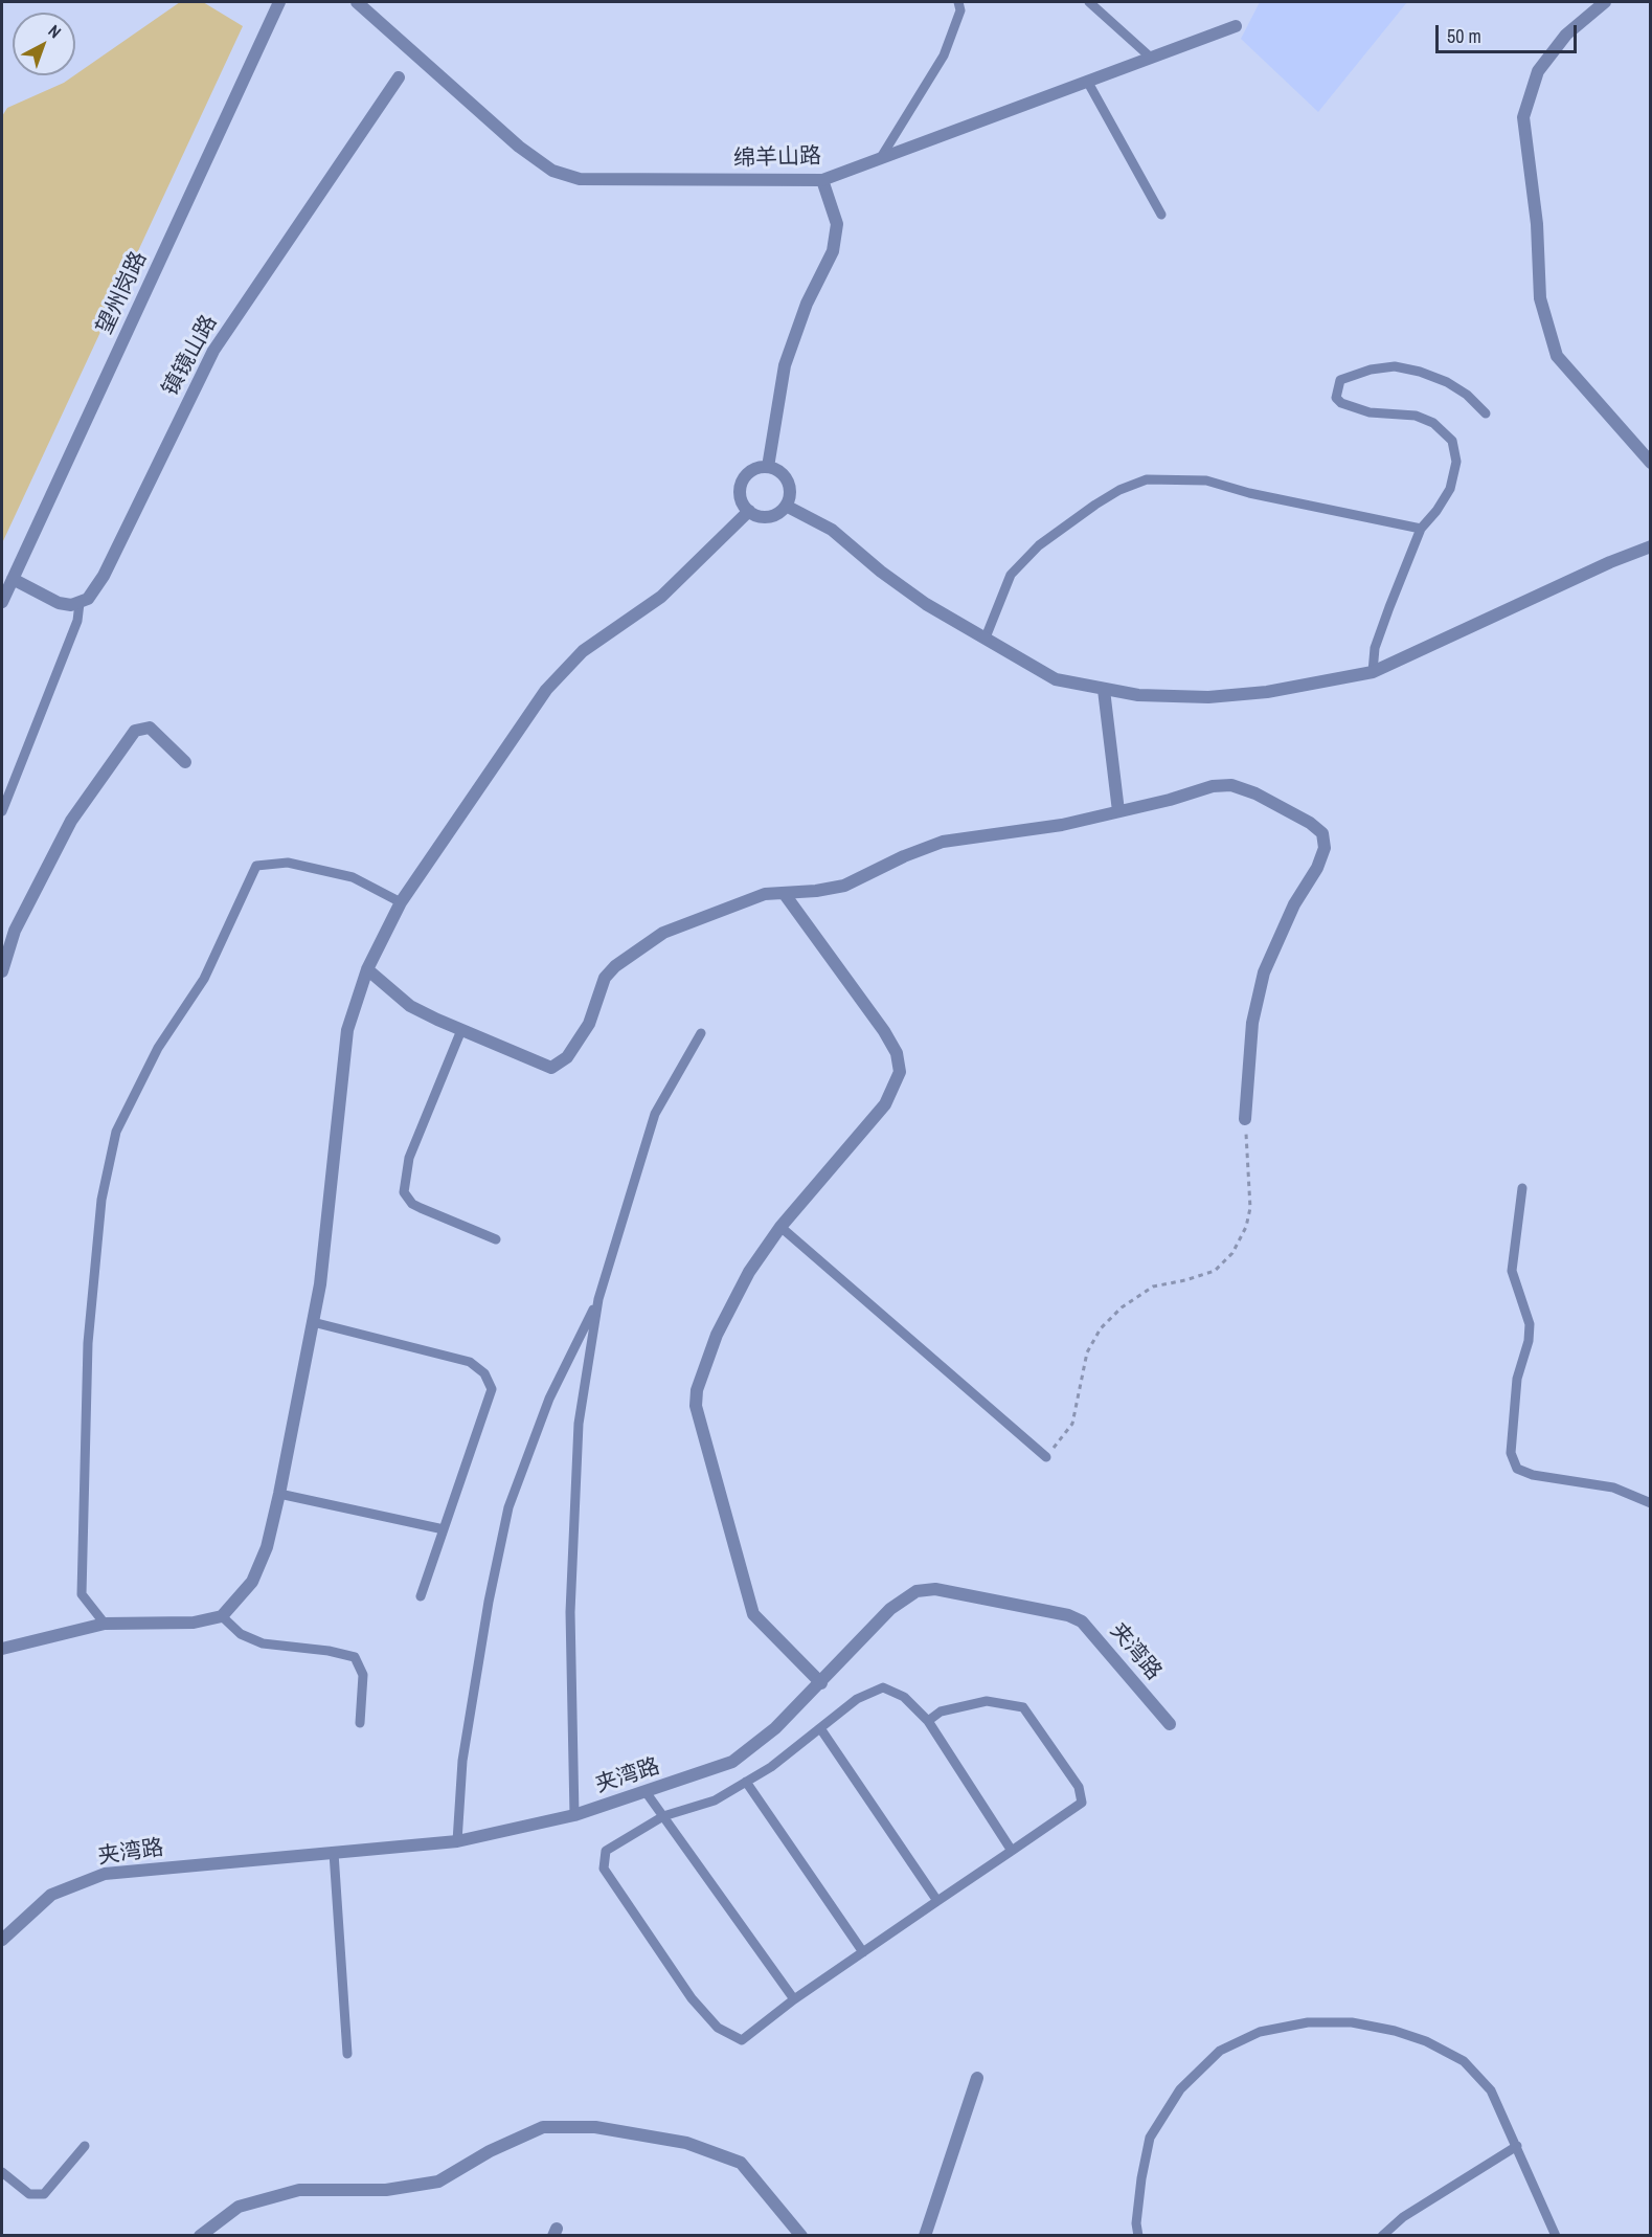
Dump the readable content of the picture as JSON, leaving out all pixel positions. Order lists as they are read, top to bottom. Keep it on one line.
{"streets":{"street":["绵羊山路","望州岗路","镇镜山路","夹湾路"]},"scale_bar":"50 m","north":"top right"}
